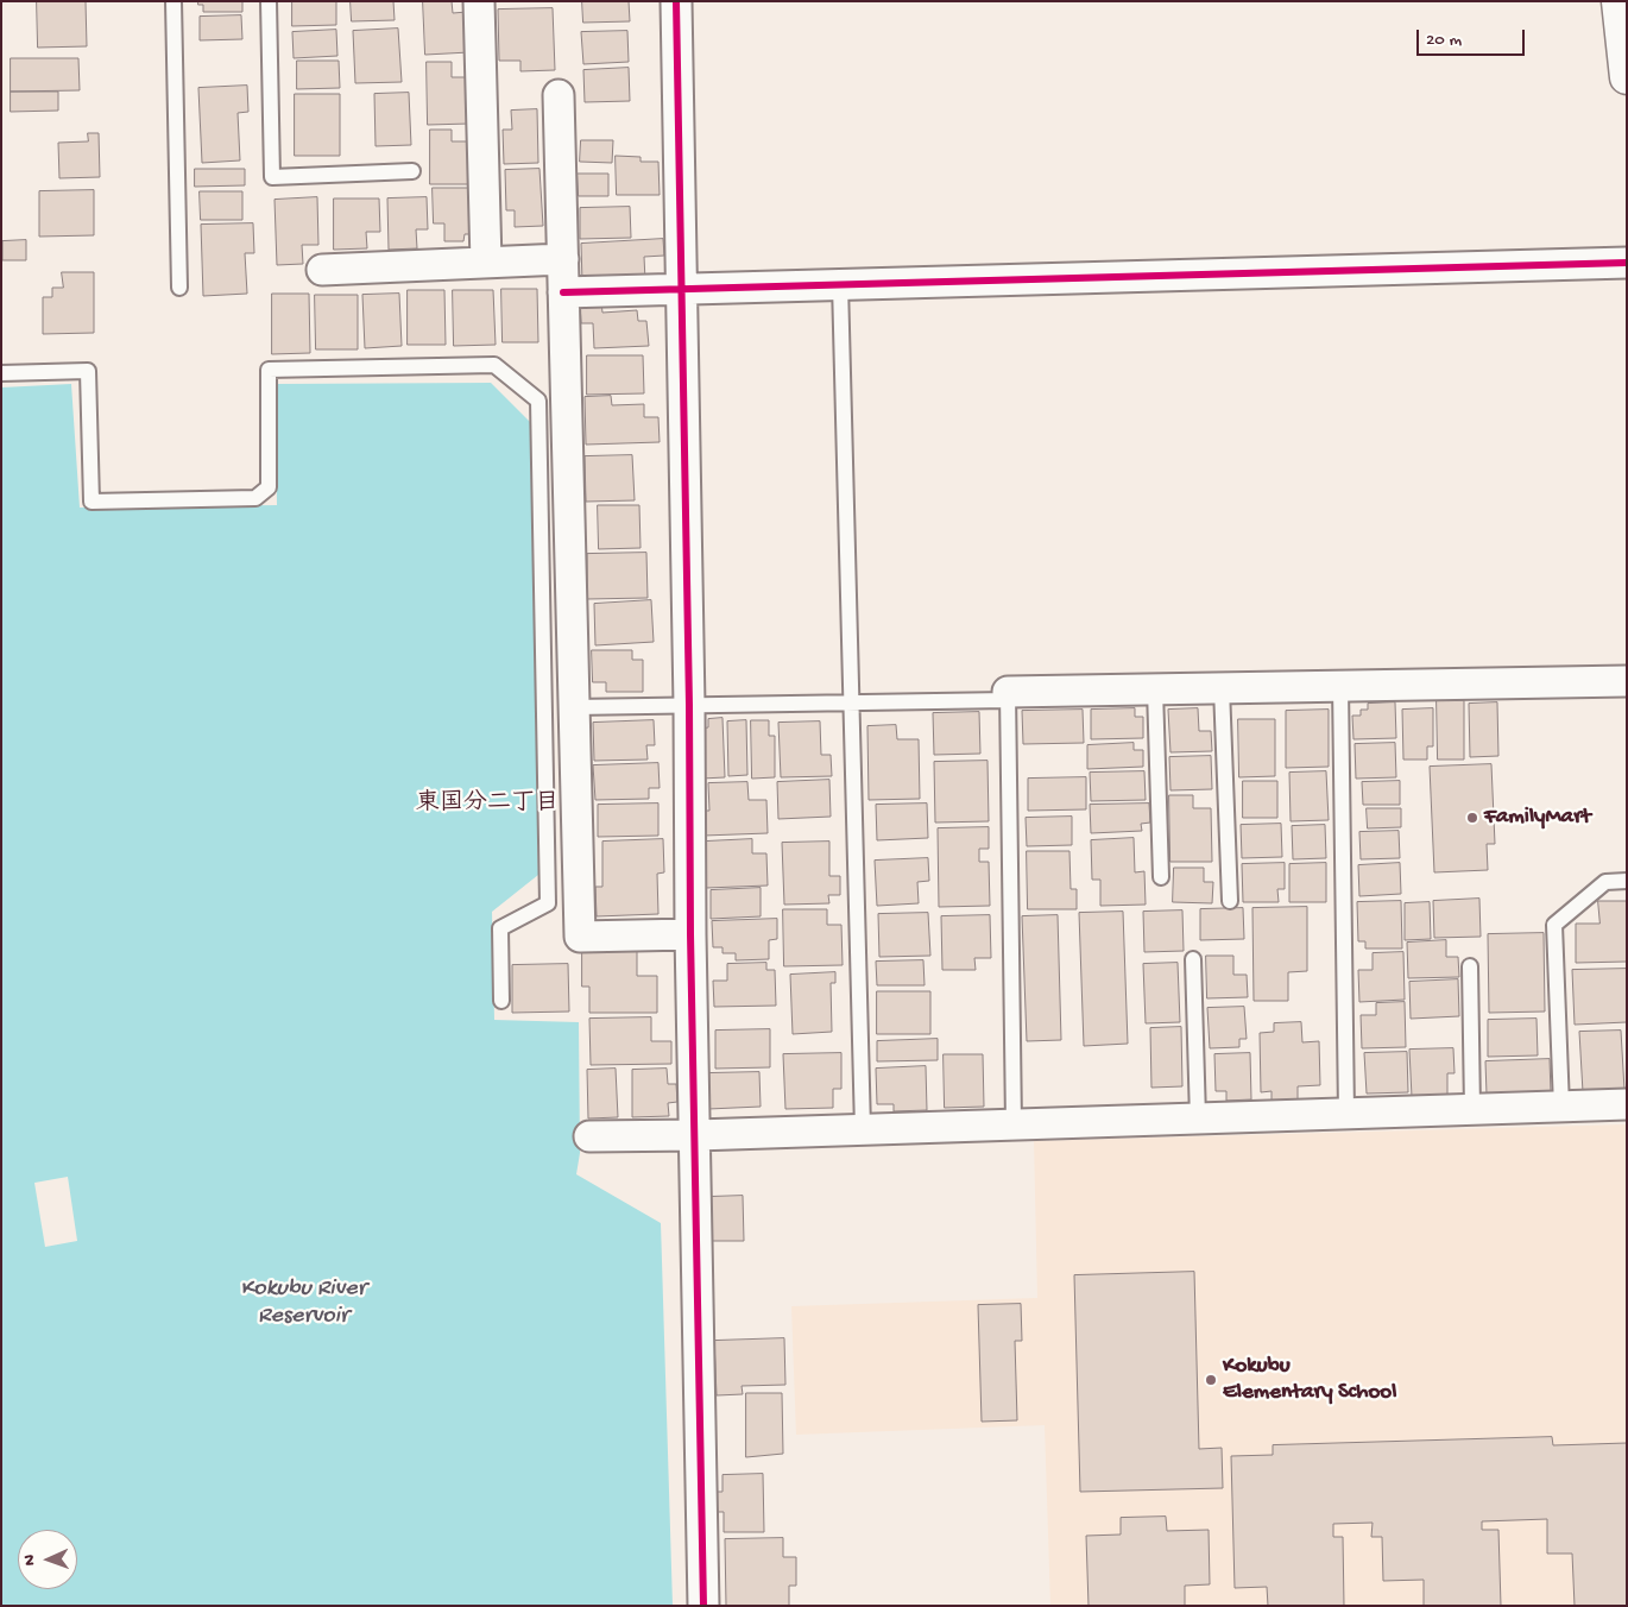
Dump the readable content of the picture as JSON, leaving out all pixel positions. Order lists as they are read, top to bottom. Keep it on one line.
{"districts":["東国分二丁目"],"water":["Kokubu River Reservoir"],"places":["FamilyMart","Kokubu Elementary School"],"scale_bar":"20 m","north":"left"}
